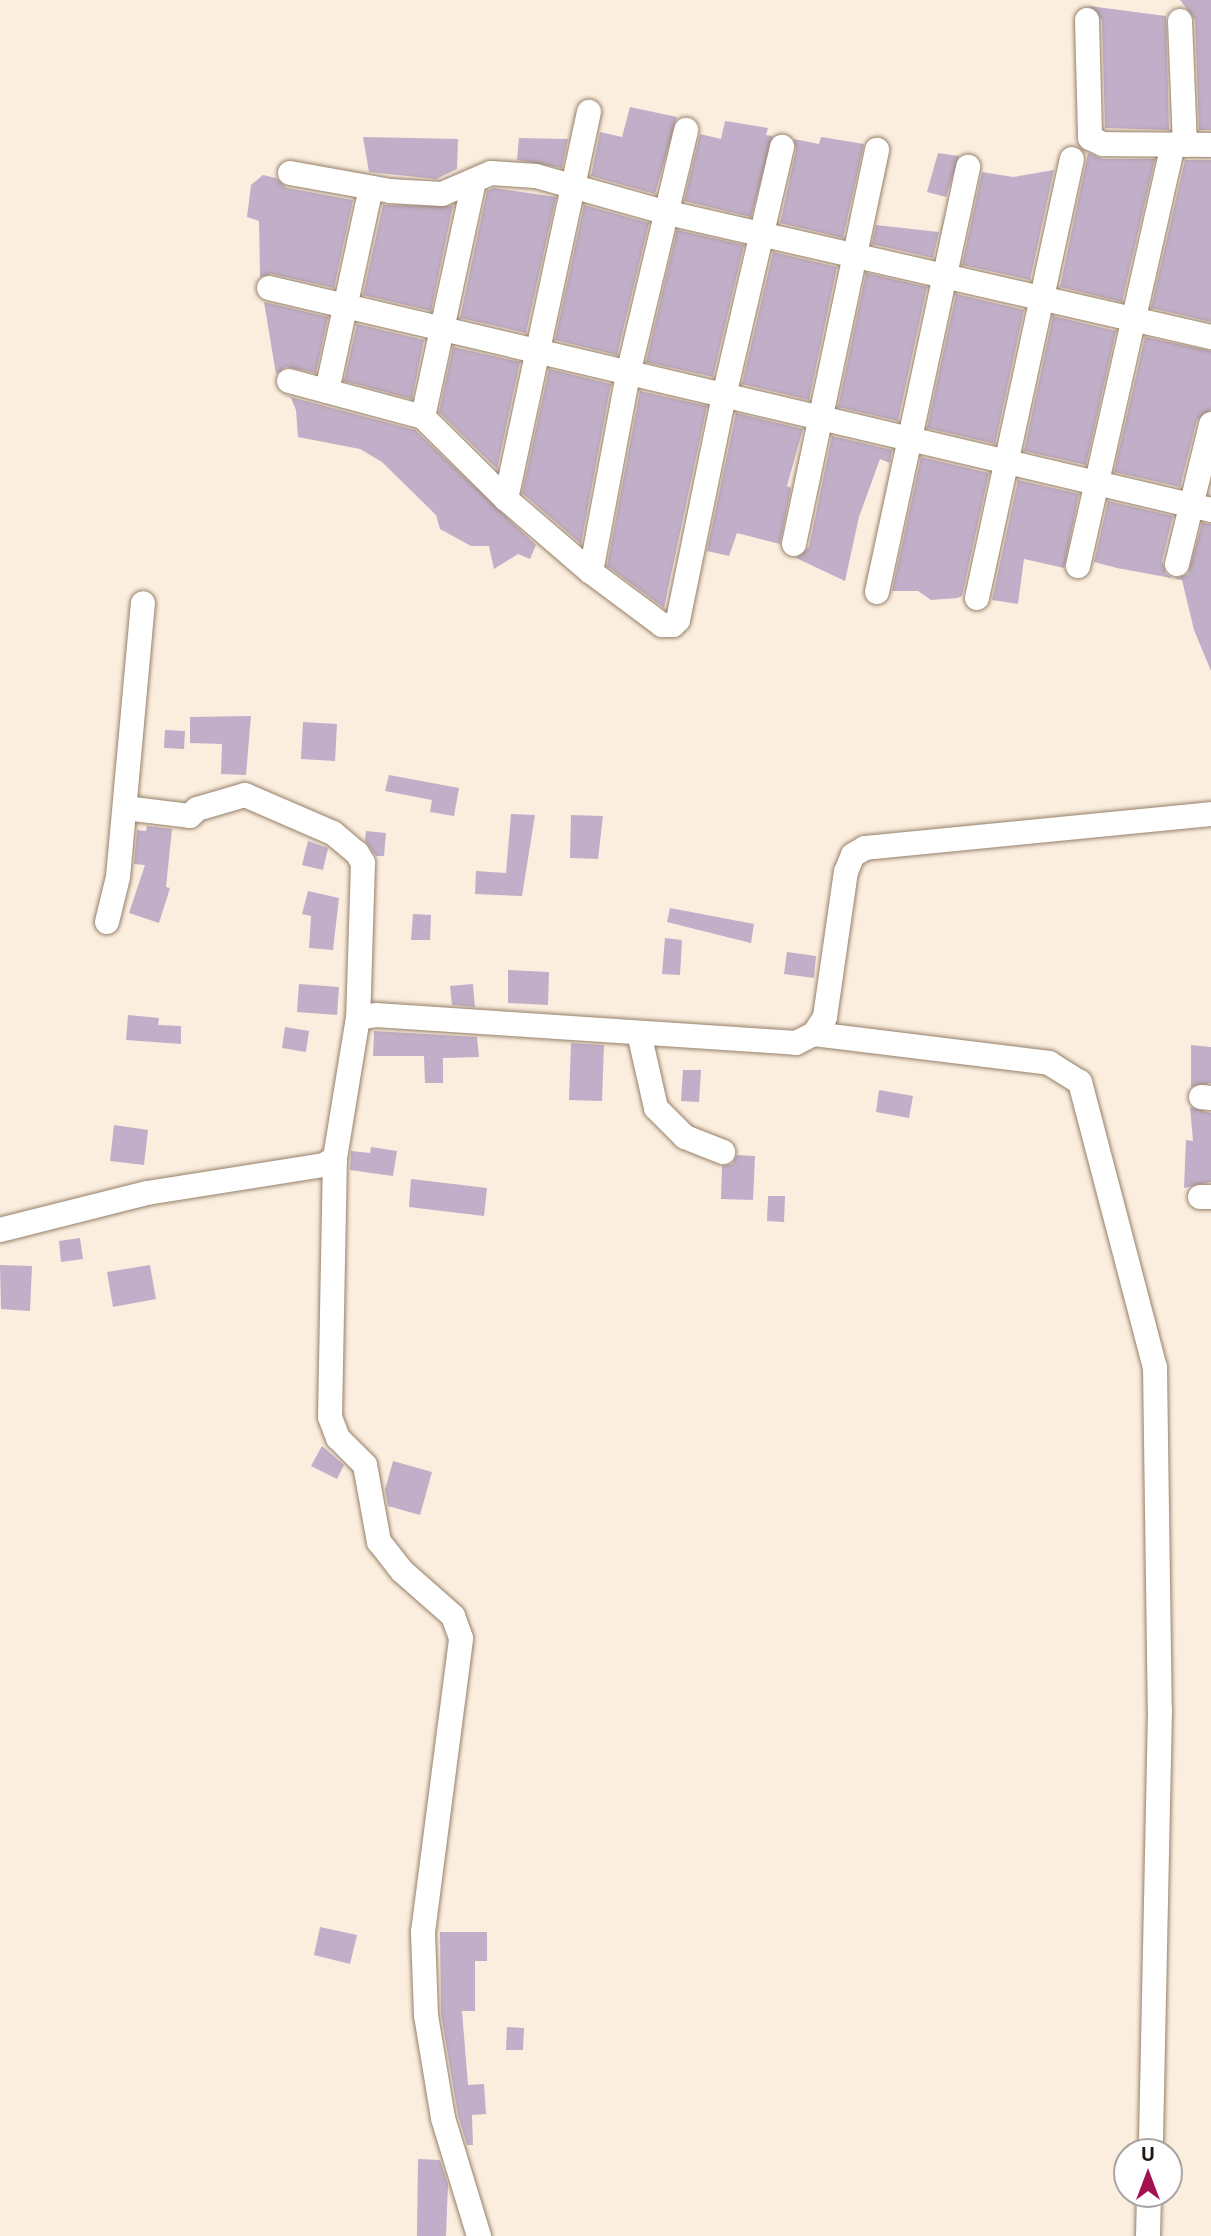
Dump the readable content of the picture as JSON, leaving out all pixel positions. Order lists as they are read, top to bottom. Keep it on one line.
{"north":"top"}
